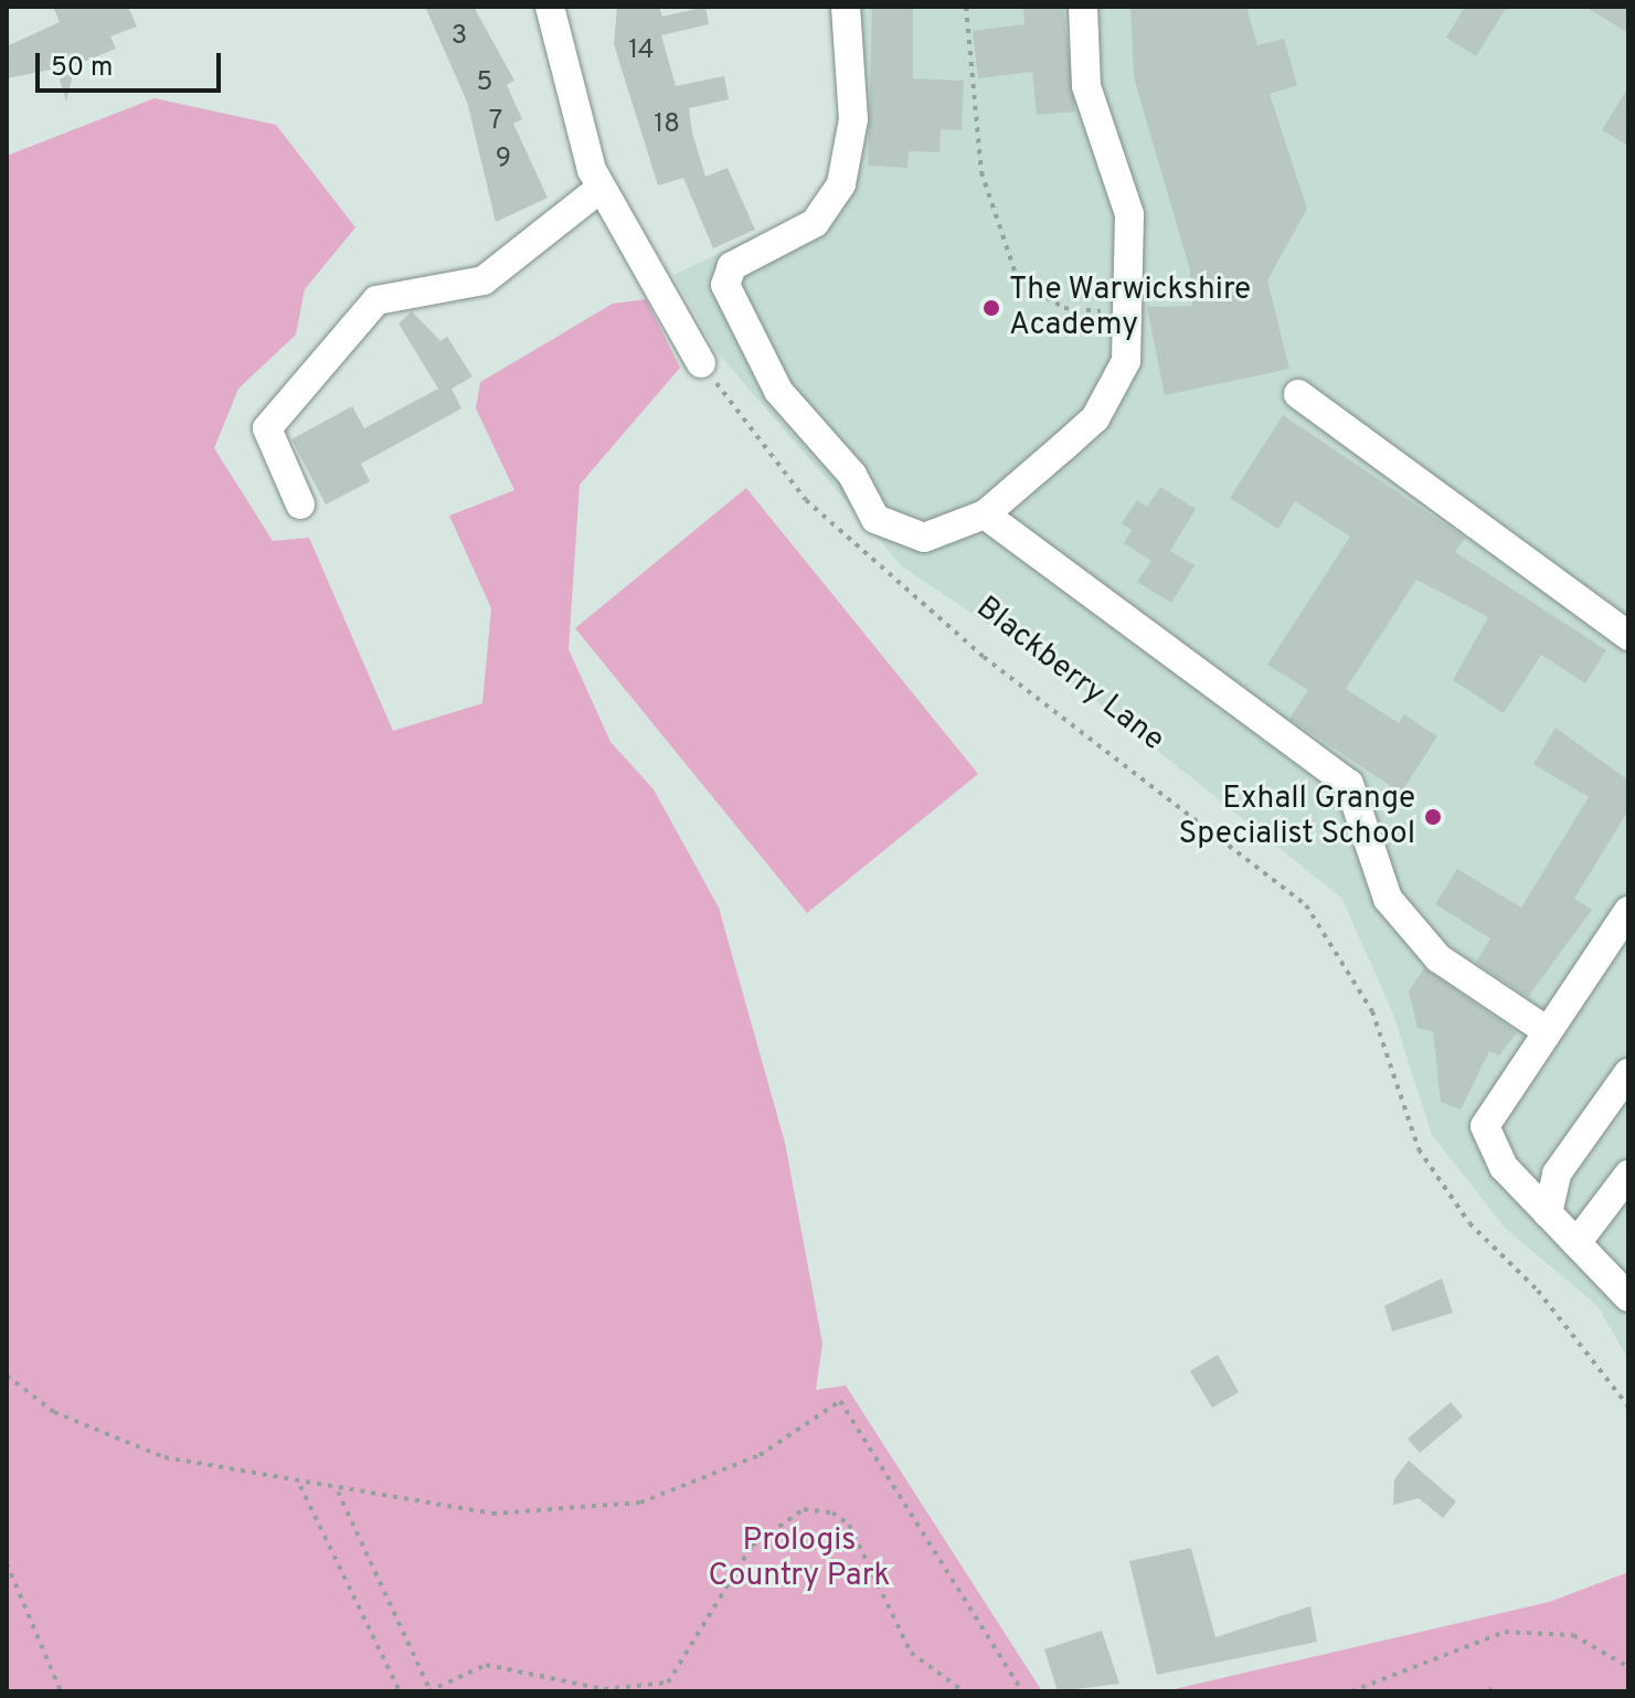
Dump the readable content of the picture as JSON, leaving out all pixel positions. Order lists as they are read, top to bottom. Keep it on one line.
{"streets":{"path":["Blackberry Lane"]},"parks":["Prologis Country Park"],"places":["The Warwickshire Academy","Exhall Grange Specialist School"],"house_numbers":["3","14","5","7","18","9"],"scale_bar":"50 m"}
